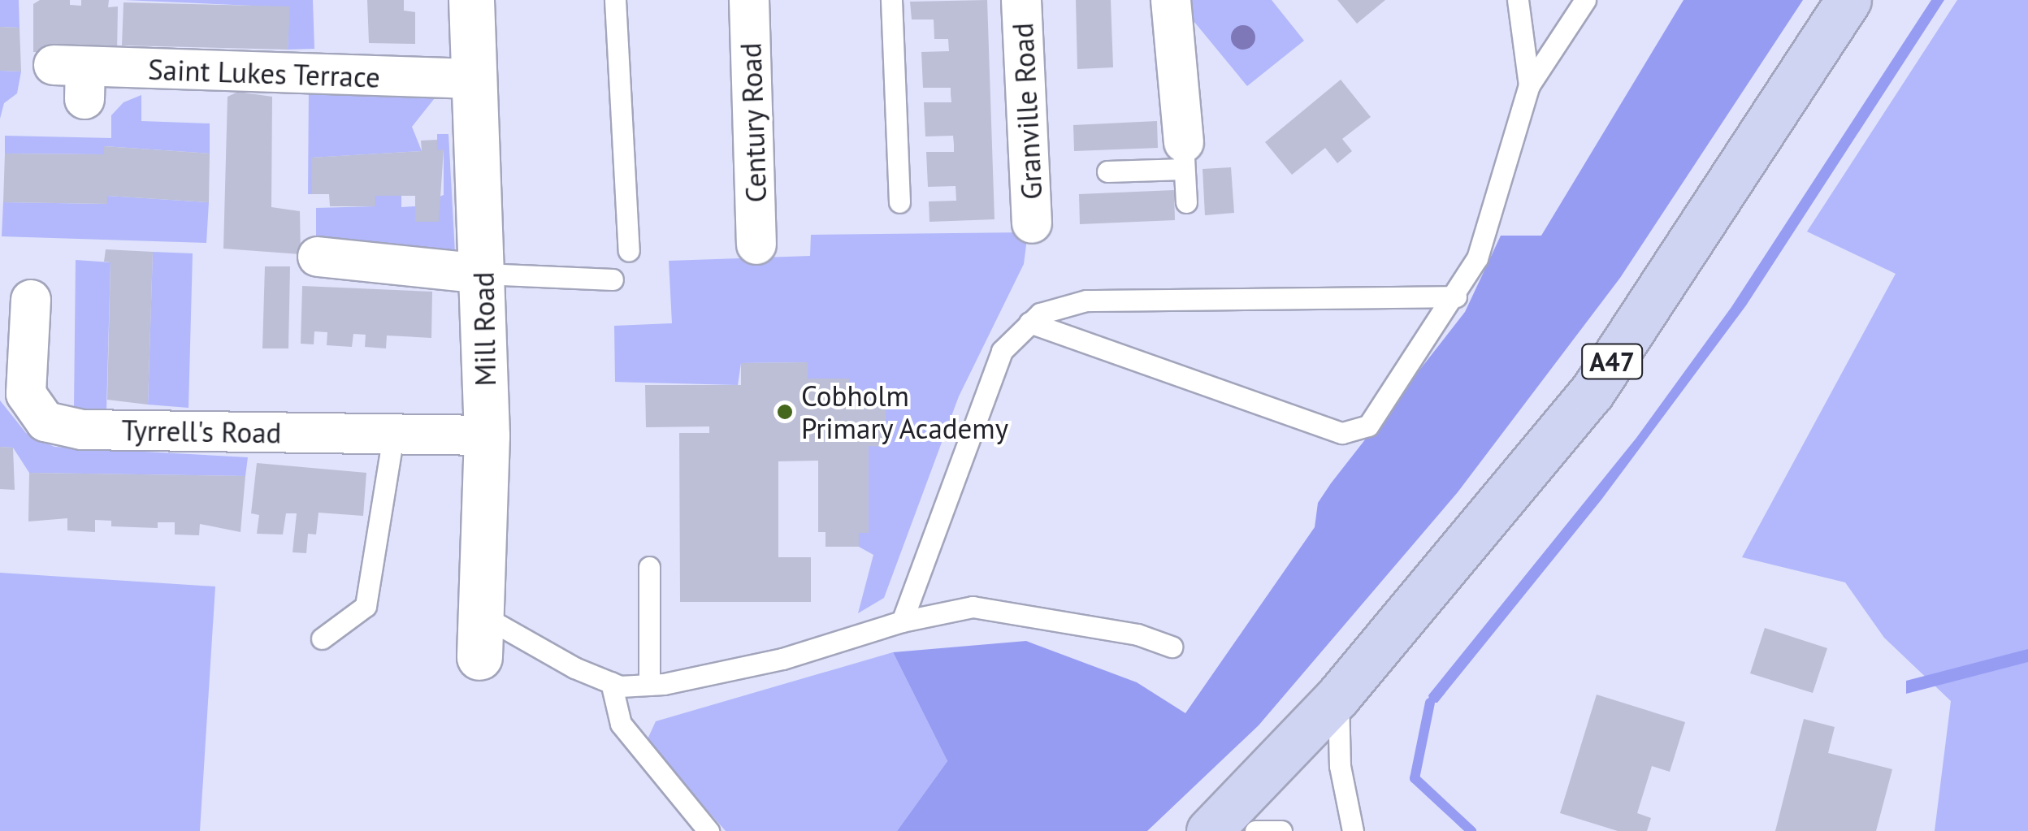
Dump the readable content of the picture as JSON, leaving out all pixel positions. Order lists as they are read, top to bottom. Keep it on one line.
{"streets":{"highway":["A47"],"street":["Saint Lukes Terrace","Granville Road","Century Road","Mill Road","Tyrrell's Road"]},"crossings":[["Saint Lukes Terrace","Mill Road"],["Mill Road","Tyrrell's Road"]],"places":["Cobholm Primary Academy"]}
